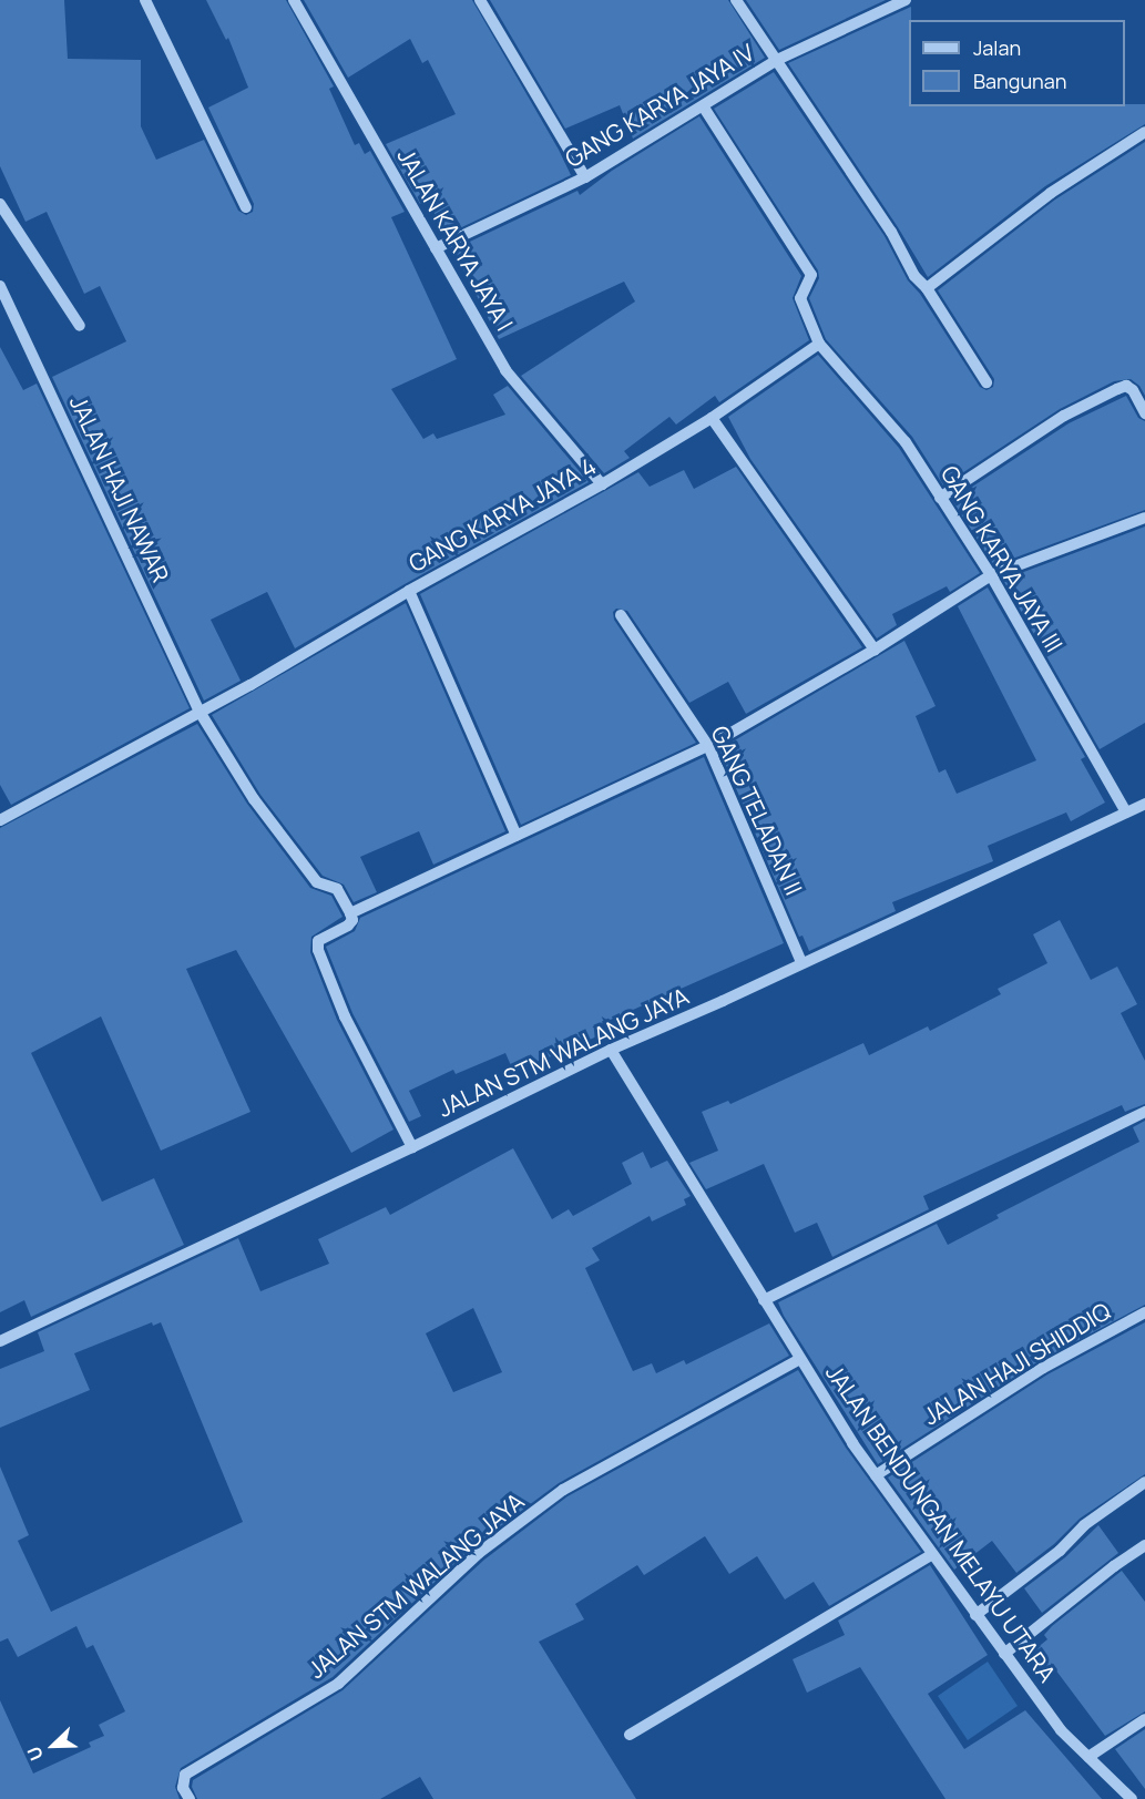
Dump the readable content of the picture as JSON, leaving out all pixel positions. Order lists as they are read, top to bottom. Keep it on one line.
{"streets":{"street":["GANG KARYA JAYA IV","JALAN KARYA JAYA I","JALAN HAJI NAWAR","GANG KARYA JAYA 4","GANG KARYA JAYA III","GANG TELADAN II","JALAN STM WALANG JAYA","JALAN HAJI SHIDDIQ","JALAN BENDUNGAN MELAYU UTARA"]},"crossings":[["GANG KARYA JAYA IV","JALAN KARYA JAYA I"],["GANG KARYA JAYA IV","GANG KARYA JAYA III"],["JALAN KARYA JAYA I","GANG KARYA JAYA 4"],["JALAN HAJI NAWAR","GANG KARYA JAYA 4"],["GANG KARYA JAYA 4","GANG KARYA JAYA III"],["GANG KARYA JAYA III","JALAN STM WALANG JAYA"],["GANG TELADAN II","JALAN STM WALANG JAYA"],["JALAN STM WALANG JAYA","JALAN BENDUNGAN MELAYU UTARA"],["JALAN HAJI SHIDDIQ","JALAN BENDUNGAN MELAYU UTARA"]],"legend":["Jalan","Bangunan"],"north":"bottom left"}
